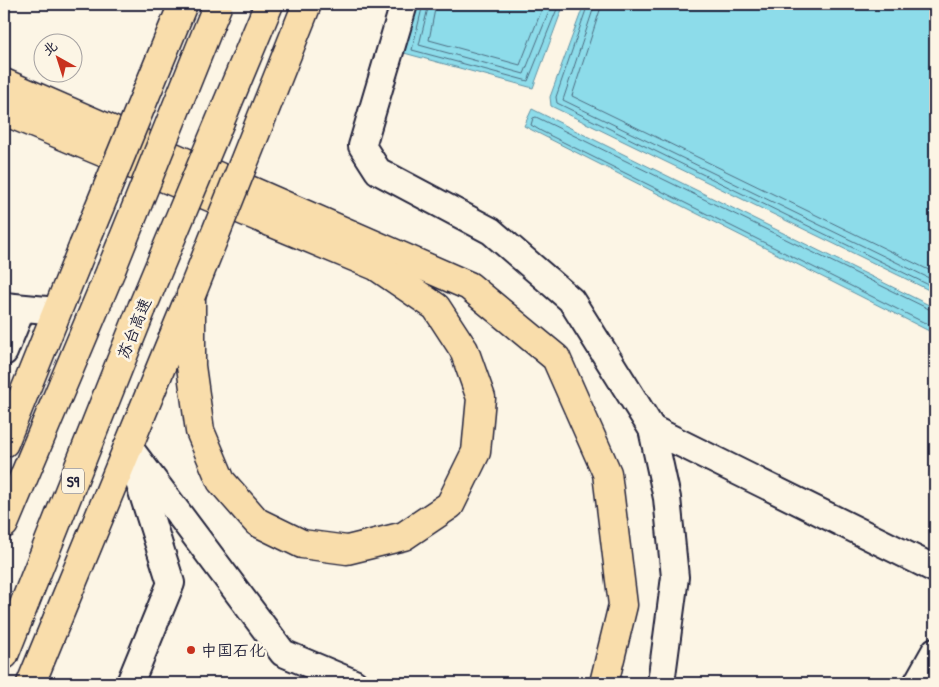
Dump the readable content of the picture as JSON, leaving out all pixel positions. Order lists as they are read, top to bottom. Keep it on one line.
{"streets":{"highway":["苏台高速","S9"]},"places":["中国石化"],"north":"top left"}
